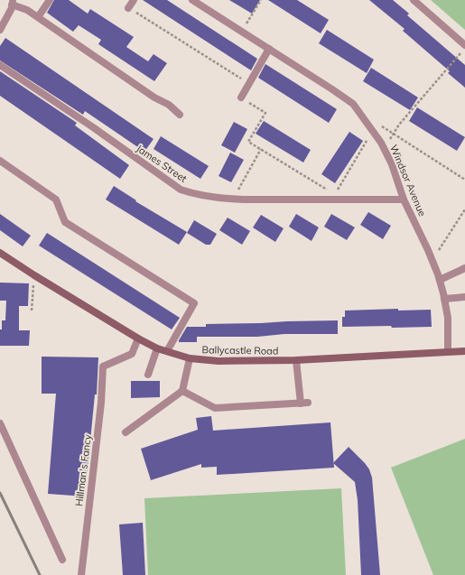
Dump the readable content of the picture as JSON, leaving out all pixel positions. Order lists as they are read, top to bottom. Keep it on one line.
{"streets":{"main road":["Ballycastle Road"],"street":["James Street","Windsor Avenue","Hillman's Fancy"]},"crossings":[["James Street","Windsor Avenue"],["Windsor Avenue","Ballycastle Road"],["Ballycastle Road","Hillman's Fancy"]]}
